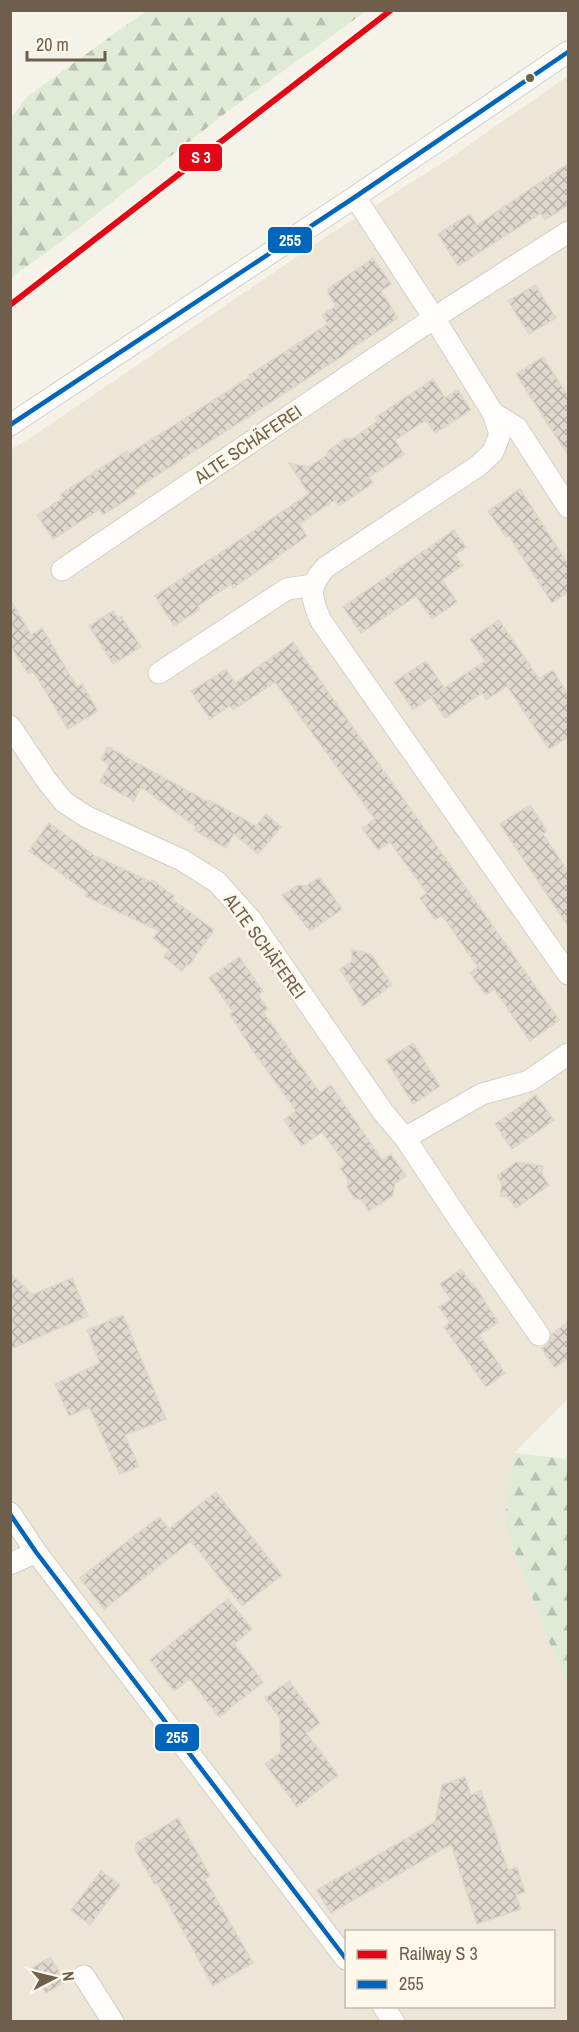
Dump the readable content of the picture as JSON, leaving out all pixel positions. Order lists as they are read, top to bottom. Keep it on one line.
{"streets":{"street":["ALTE SCHÄFEREI"]},"lines":["transit line 255"],"legend":["Railway S 3","255"],"scale_bar":"20 m","north":"right"}
